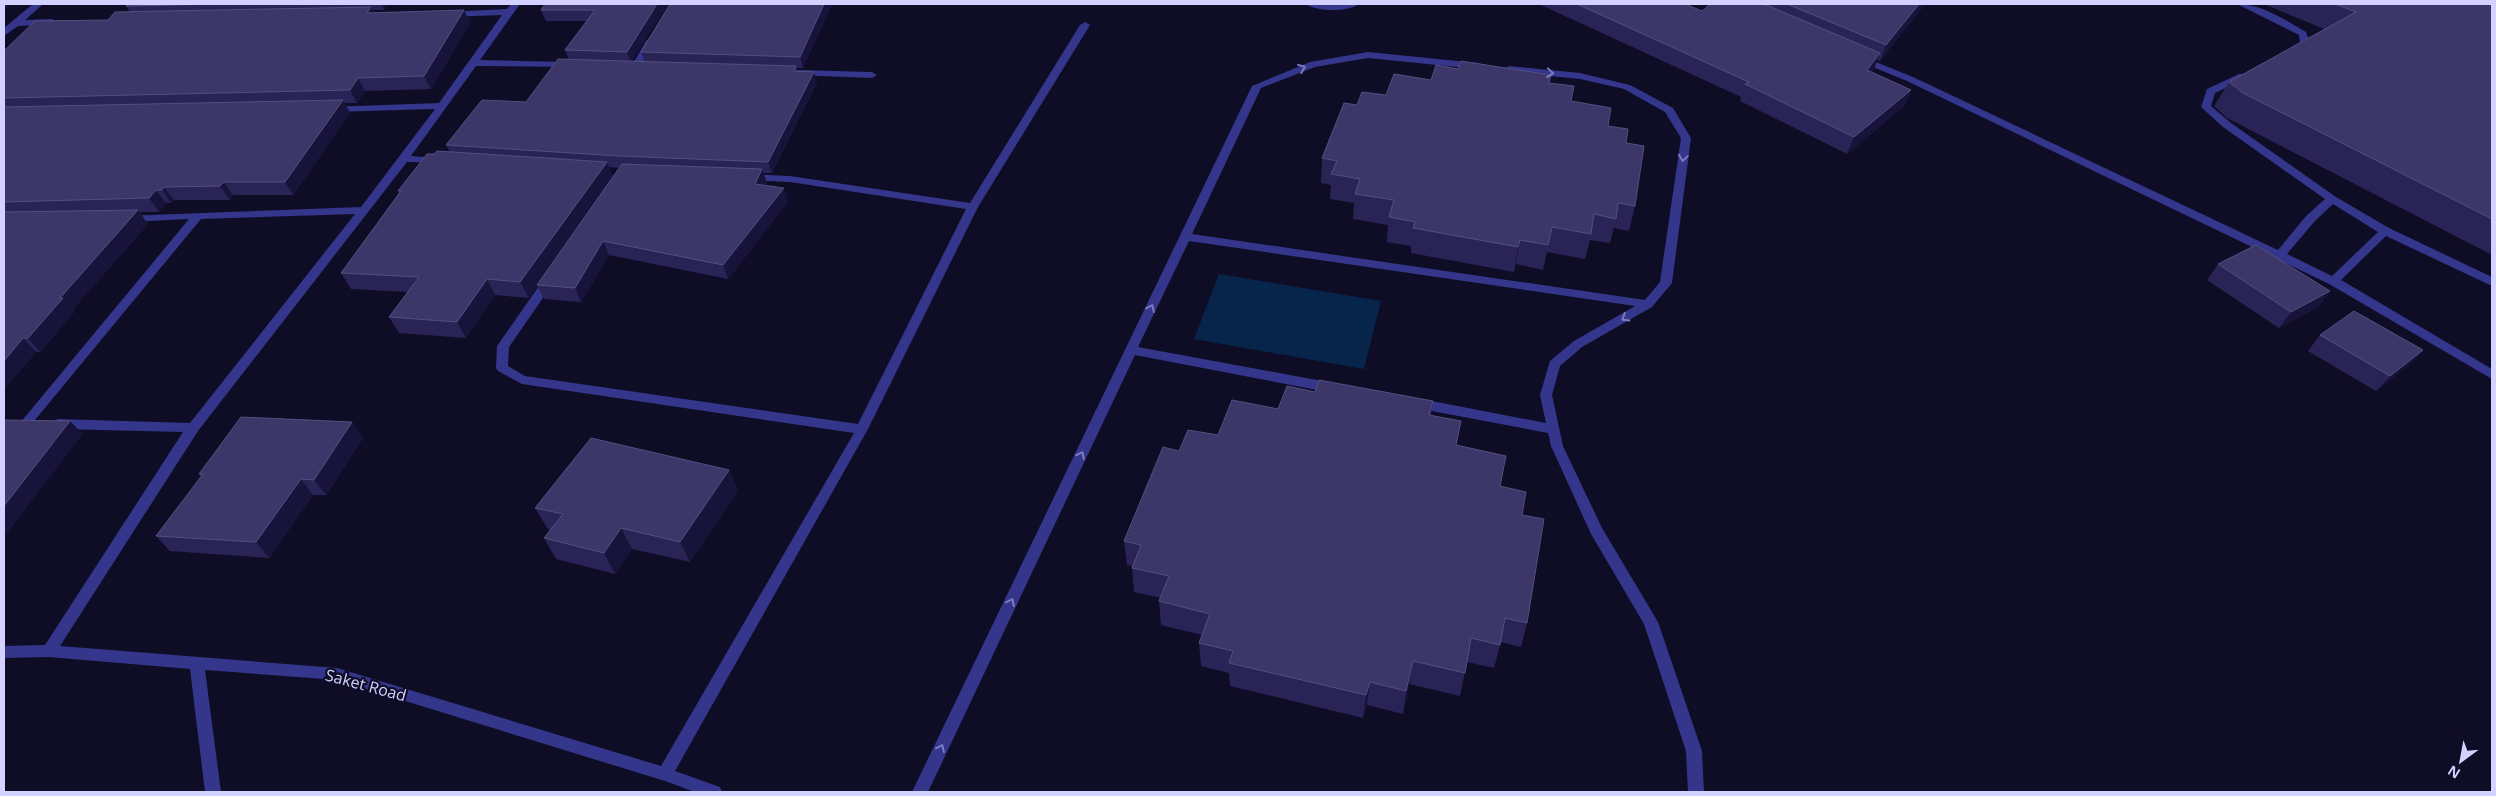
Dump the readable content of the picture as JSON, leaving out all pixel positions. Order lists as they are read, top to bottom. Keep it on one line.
{"streets":{"street":["Saket Road"]},"north":"bottom left"}
